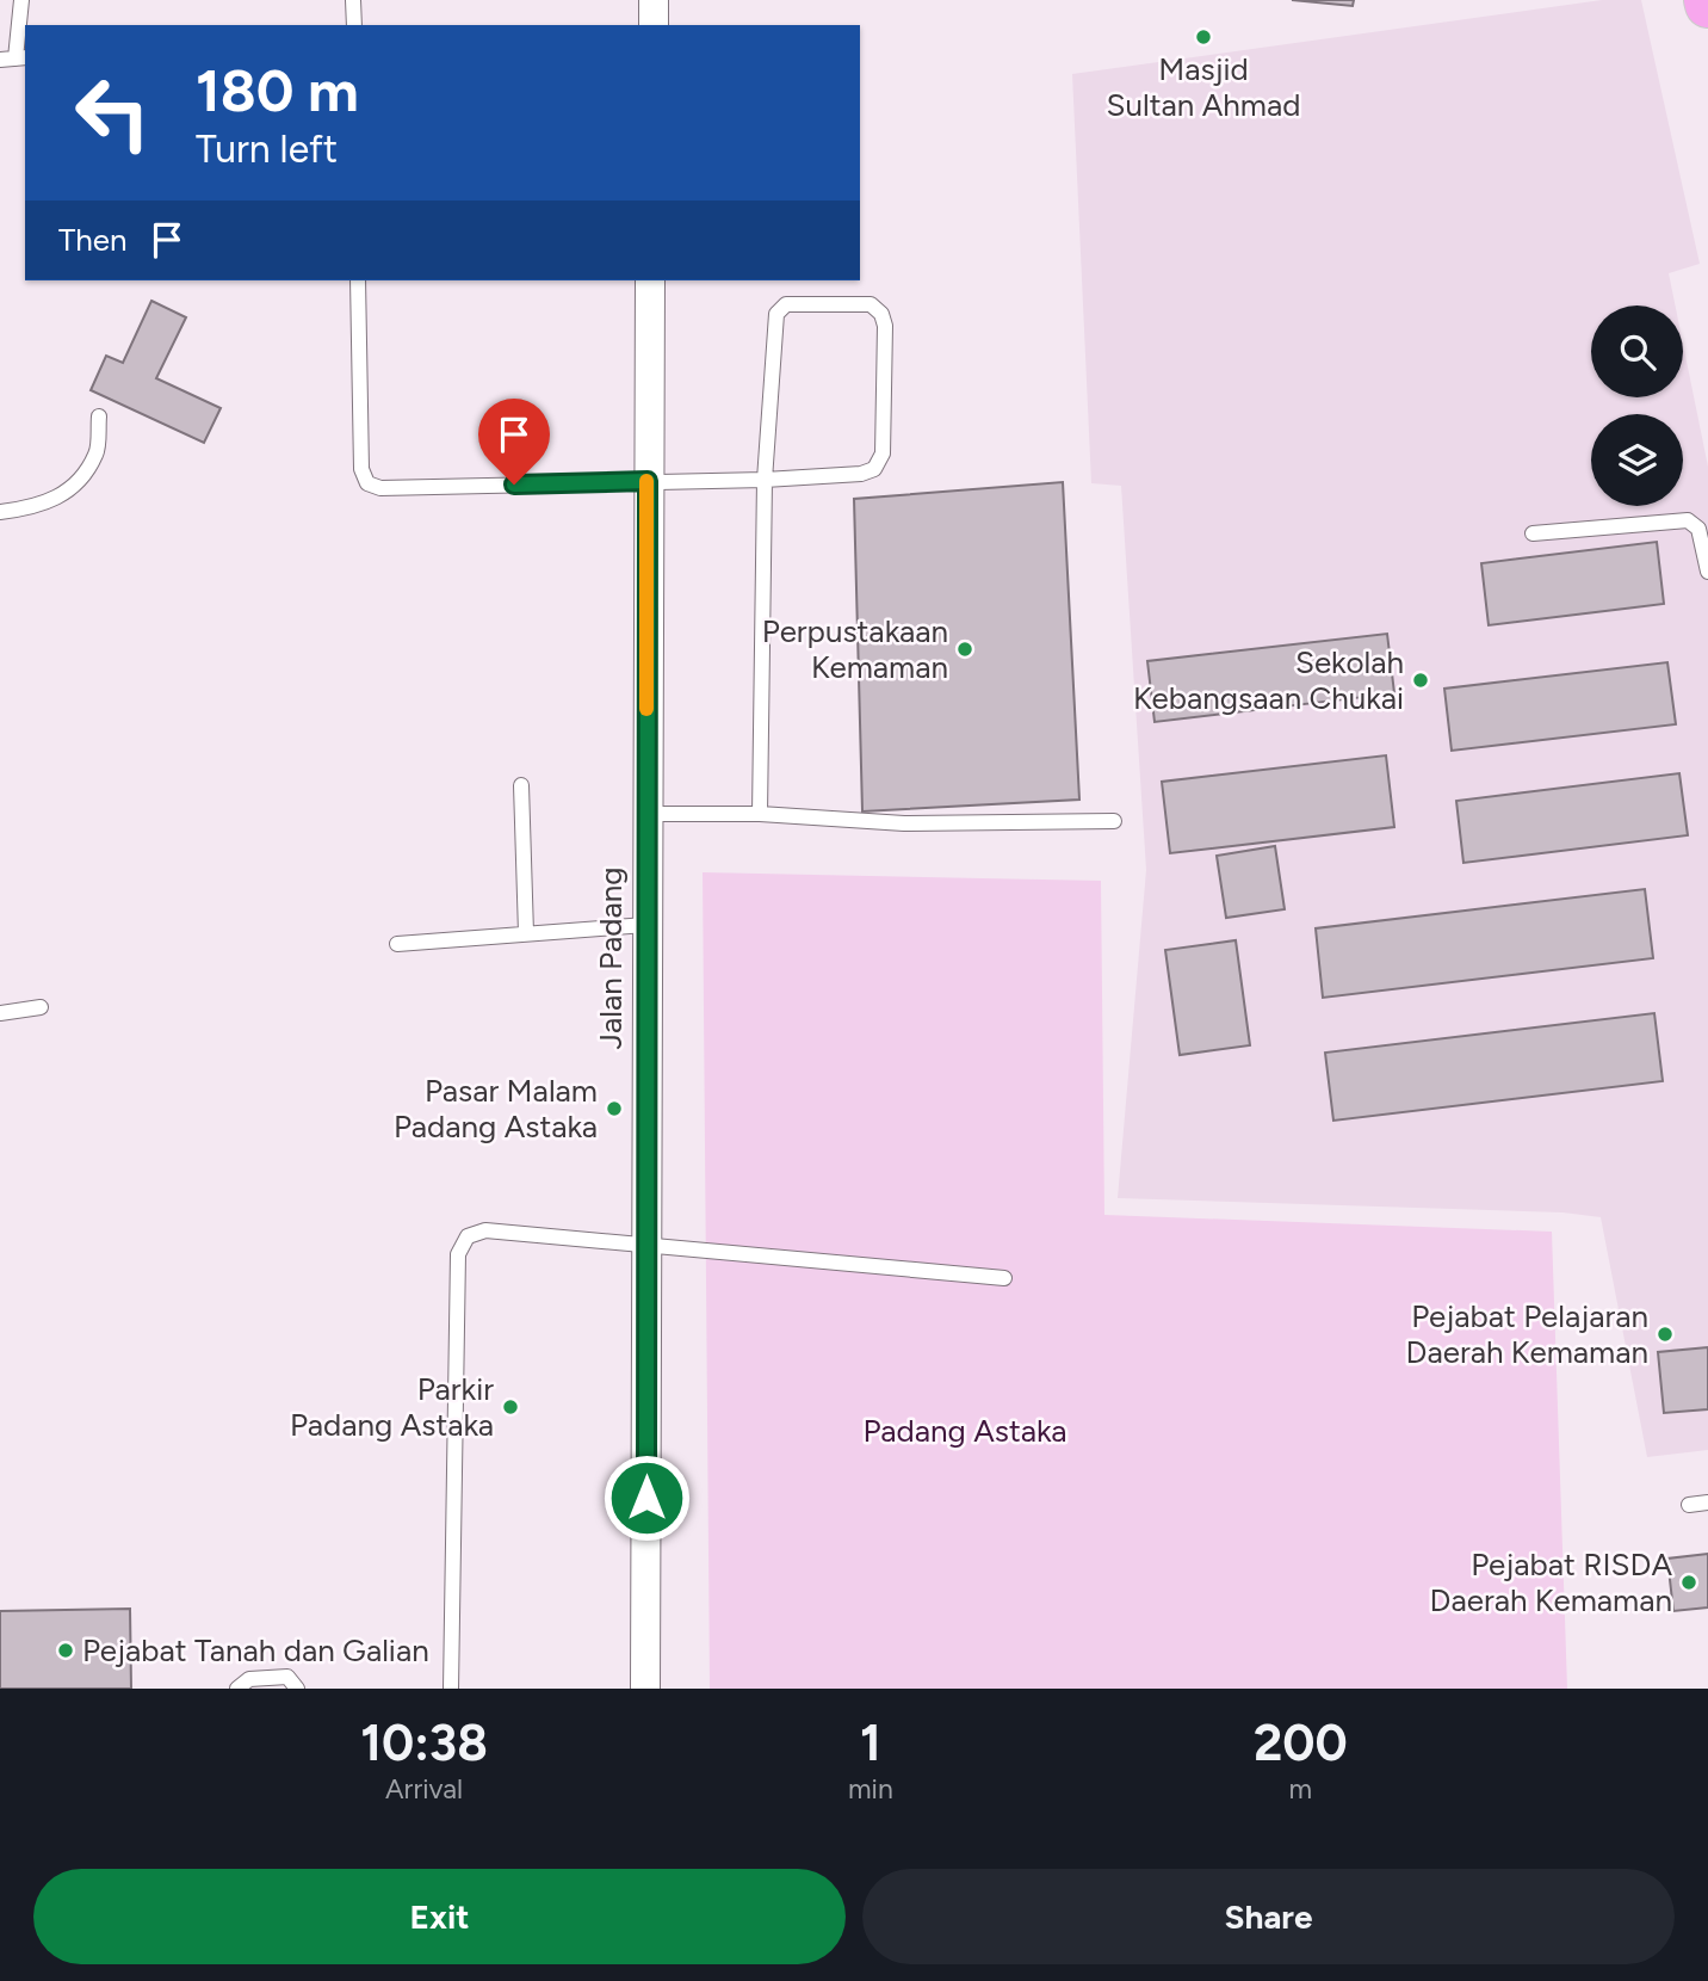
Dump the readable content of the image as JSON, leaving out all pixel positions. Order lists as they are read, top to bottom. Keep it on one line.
{"streets":{"street":["Jalan Padang"]},"parks":["Padang Astaka"],"places":["Masjid Sultan Ahmad","Perpustakaan Kemaman","Sekolah Kebangsaan Chukai","Pasar Malam Padang Astaka","Pejabat Pelajaran Daerah Kemaman","Parkir Padang Astaka","Pejabat RISDA Daerah Kemaman","Pejabat Tanah dan Galian"],"page":{"turn":["180 m","Turn left"],"then":"Then","eta":["10:38","Arrival","1","min","200","m"],"buttons":["Exit","Share"]}}
